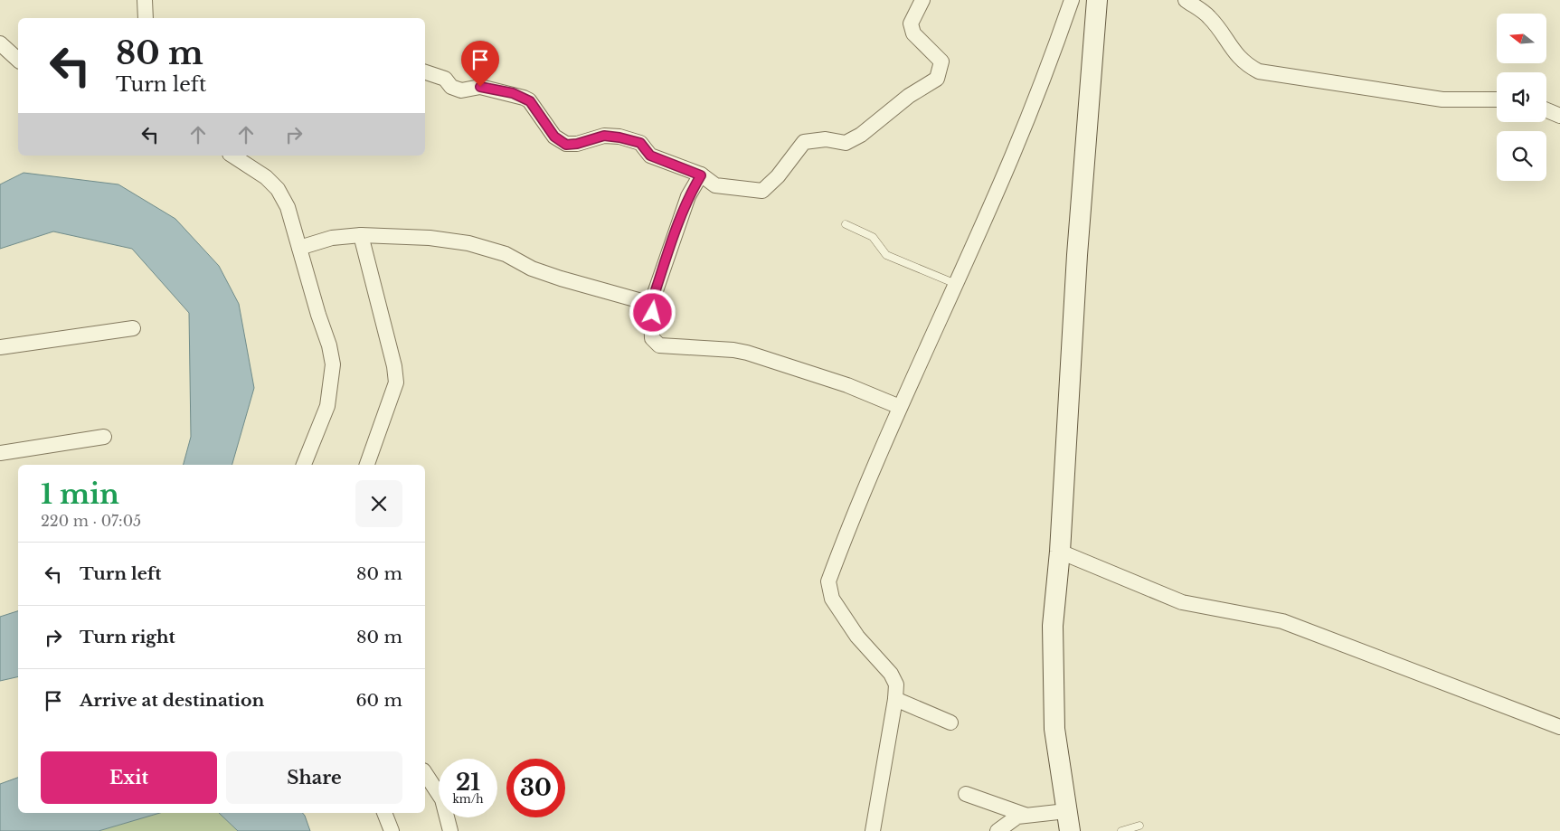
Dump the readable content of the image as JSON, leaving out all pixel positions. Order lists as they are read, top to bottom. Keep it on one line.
{"north":"left","page":{"turn":["80 m","Turn left"],"heading":["1 min","220 m · 07:05"],"list":[{"name":"Turn left","value":"80 m"},{"name":"Turn right","value":"80 m"},{"name":"Arrive at destination","value":"60 m"}],"buttons":["Exit","Share"],"speed":"21 km/h","limit":"30"}}
